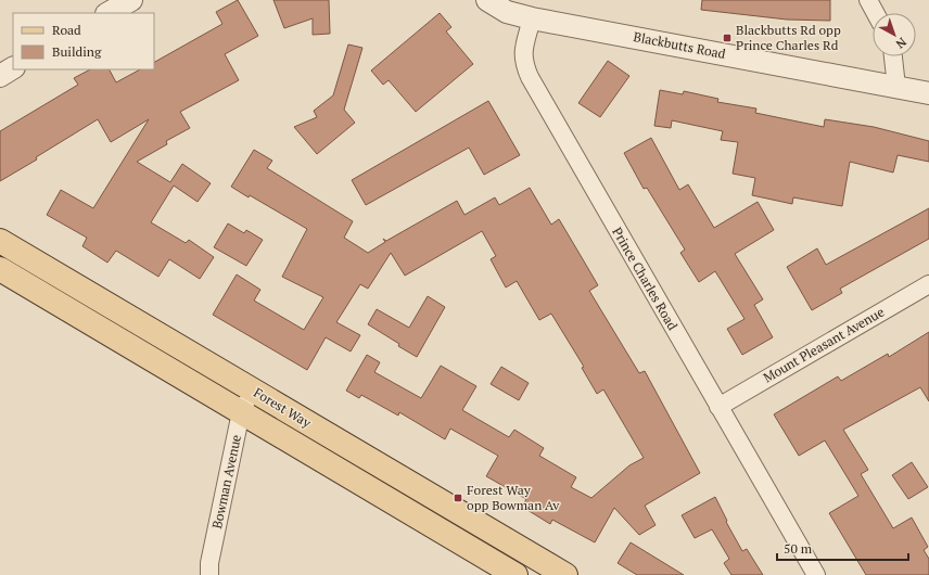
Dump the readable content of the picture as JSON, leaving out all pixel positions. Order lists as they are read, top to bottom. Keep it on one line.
{"streets":{"main road":["Forest Way"],"street":["Blackbutts Road","Prince Charles Road","Mount Pleasant Avenue","Bowman Avenue"]},"crossings":[["Blackbutts Road","Prince Charles Road"],["Prince Charles Road","Mount Pleasant Avenue"],["Forest Way","Bowman Avenue"]],"places":{"transit":["Blackbutts Rd opp Prince Charles Rd","Forest Way opp Bowman Av"]},"legend":["Road","Building"],"scale_bar":"50 m","north":"bottom right"}
